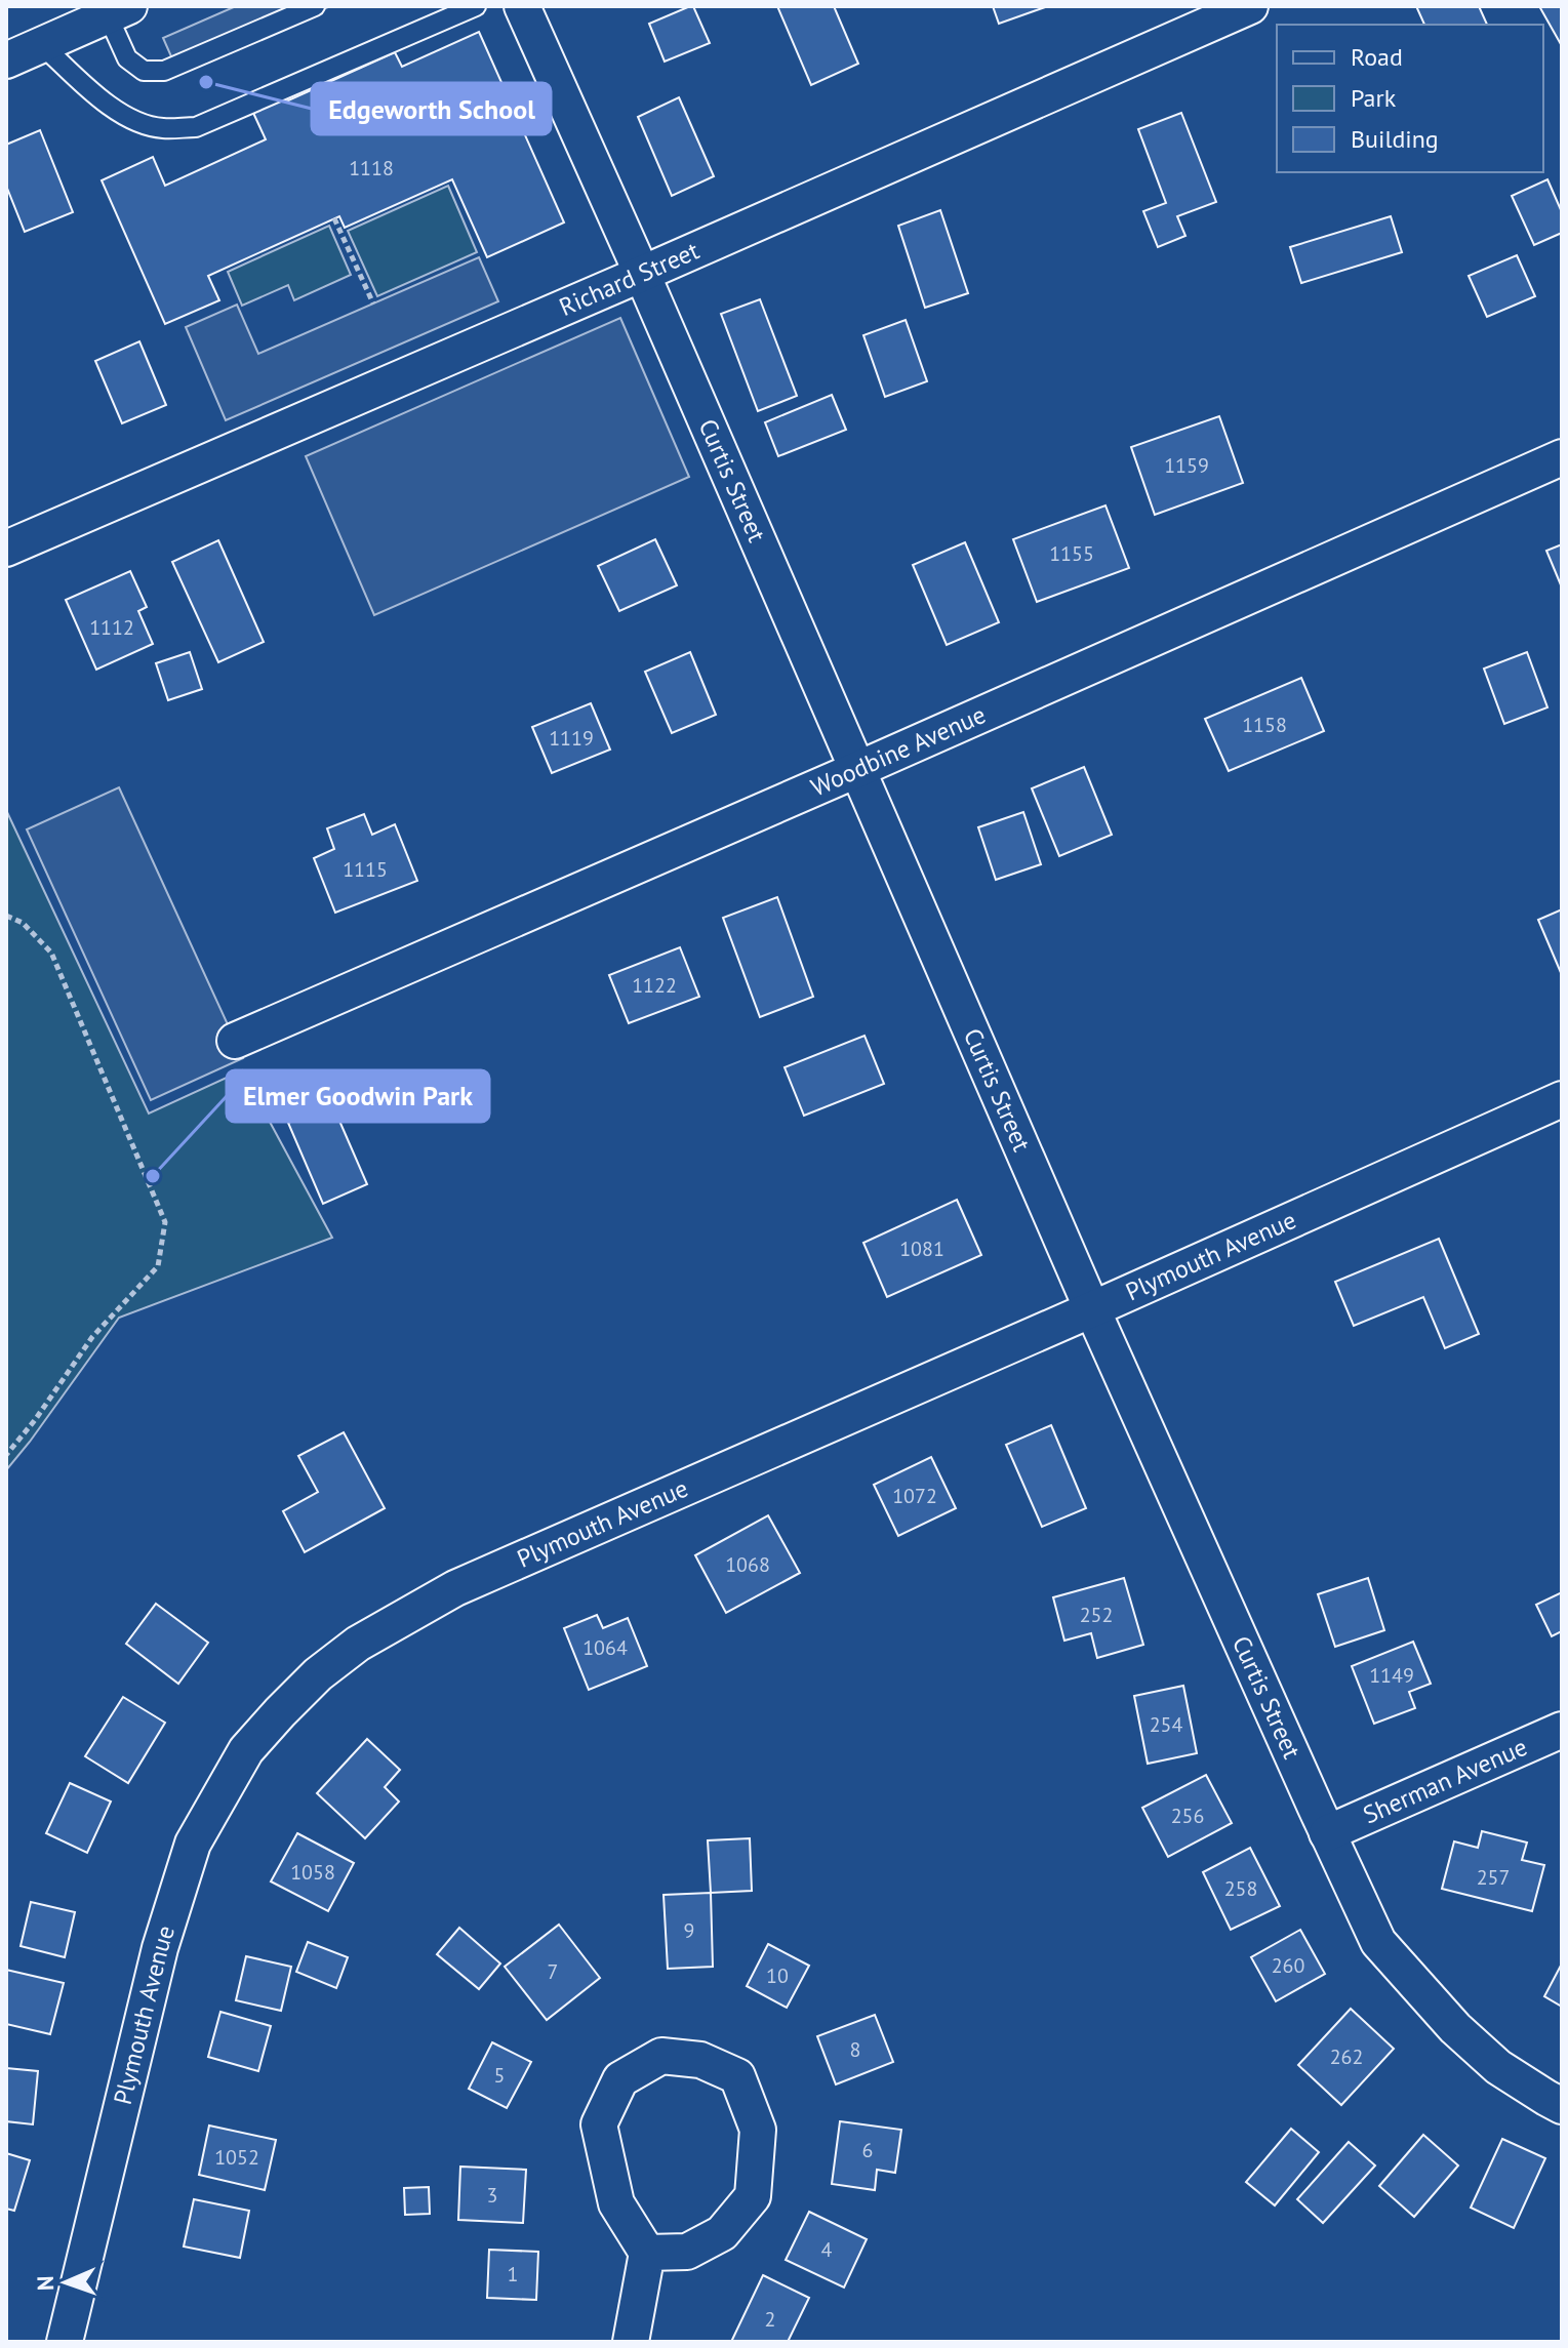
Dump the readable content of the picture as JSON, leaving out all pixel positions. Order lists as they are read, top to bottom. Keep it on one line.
{"streets":{"street":["Richard Street","Curtis Street","Woodbine Avenue","Plymouth Avenue","Sherman Avenue"]},"crossings":[["Richard Street","Curtis Street"],["Curtis Street","Woodbine Avenue"],["Curtis Street","Plymouth Avenue"],["Curtis Street","Sherman Avenue"]],"places":["Edgeworth School","Elmer Goodwin Park"],"house_numbers":["1118","1159","1155","1112","1158","1119","1115","1122","1081","1072","1068","252","1064","1149","254","256","1058","257","258","9","260","7","10","8","262","5","6","1052","3","4","1","2"],"legend":["Road","Park","Building"],"north":"left"}
